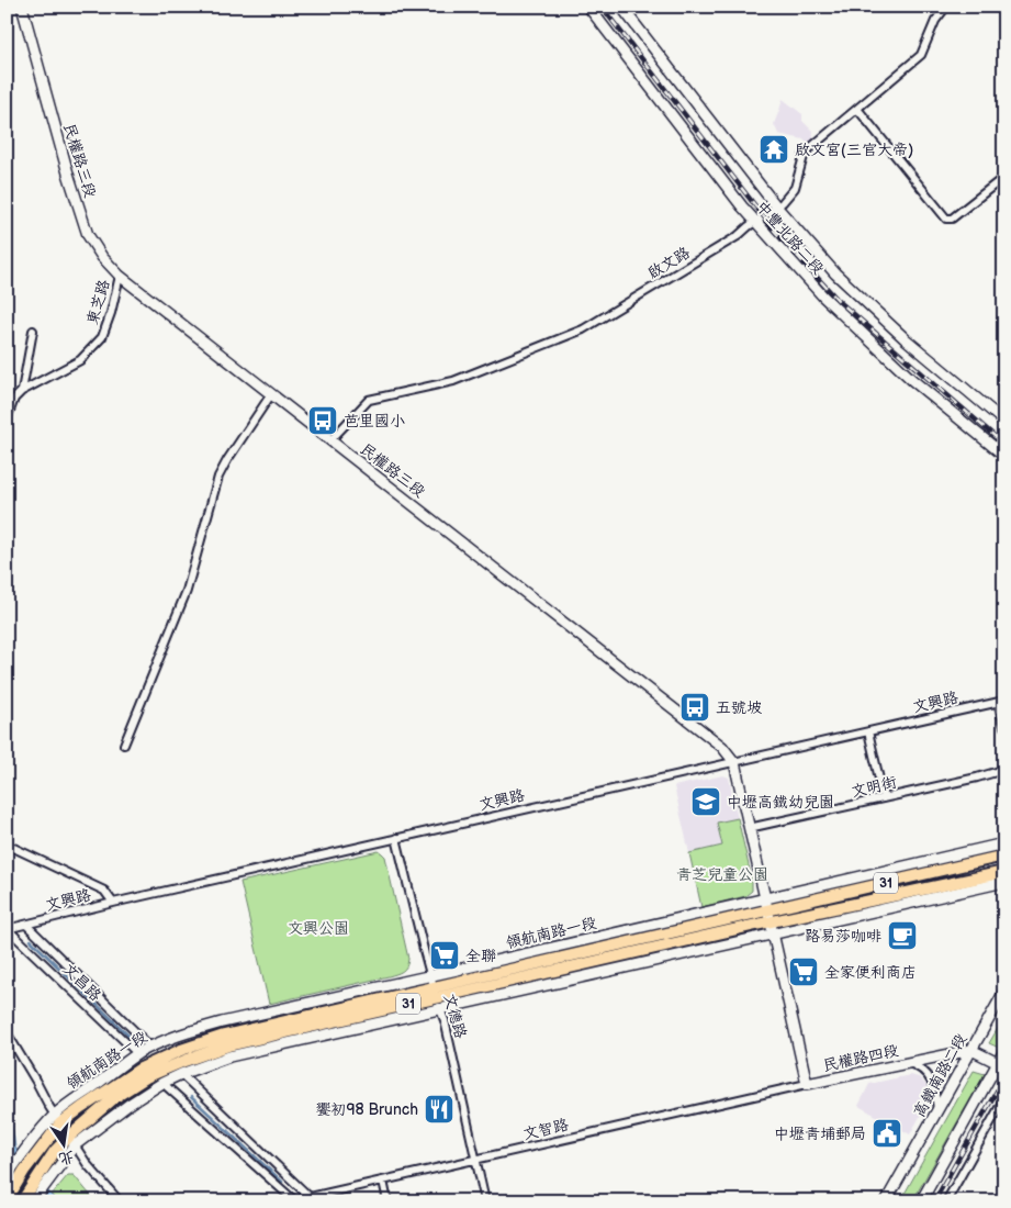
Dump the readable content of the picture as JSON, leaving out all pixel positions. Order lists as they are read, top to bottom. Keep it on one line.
{"streets":{"main road":["31","領航南路一段"],"street":["民權路三段","中豐北路二段","啟文路","東芝路","文興路","文明街","文昌路","文德路","民權路四段","高鐵南路二段","文智路"]},"crossings":[["民權路三段","啟文路"],["民權路三段","東芝路"],["民權路三段","文興路"],["民權路三段","文明街"],["民權路三段","領航南路一段"],["民權路三段","民權路四段"],["中豐北路二段","啟文路"],["文興路","文昌路"],["文興路","文德路"],["領航南路一段","文昌路"],["領航南路一段","文德路"],["領航南路一段","民權路四段"],["文德路","文智路"],["民權路四段","高鐵南路二段"],["民權路四段","文智路"]],"parks":["青芝兒童公園","文興公園"],"places":{"temple":["啟文宮(三官大帝)"],"bus stop":["芭里國小","五號坡"],"school or university":["中壢高鐵幼兒園"],"cafe":["路易莎咖啡"],"supermarket":["全聯","全家便利商店"],"restaurant":["饗初98 Brunch"],"public building":["中壢青埔郵局"]},"north":"bottom"}
